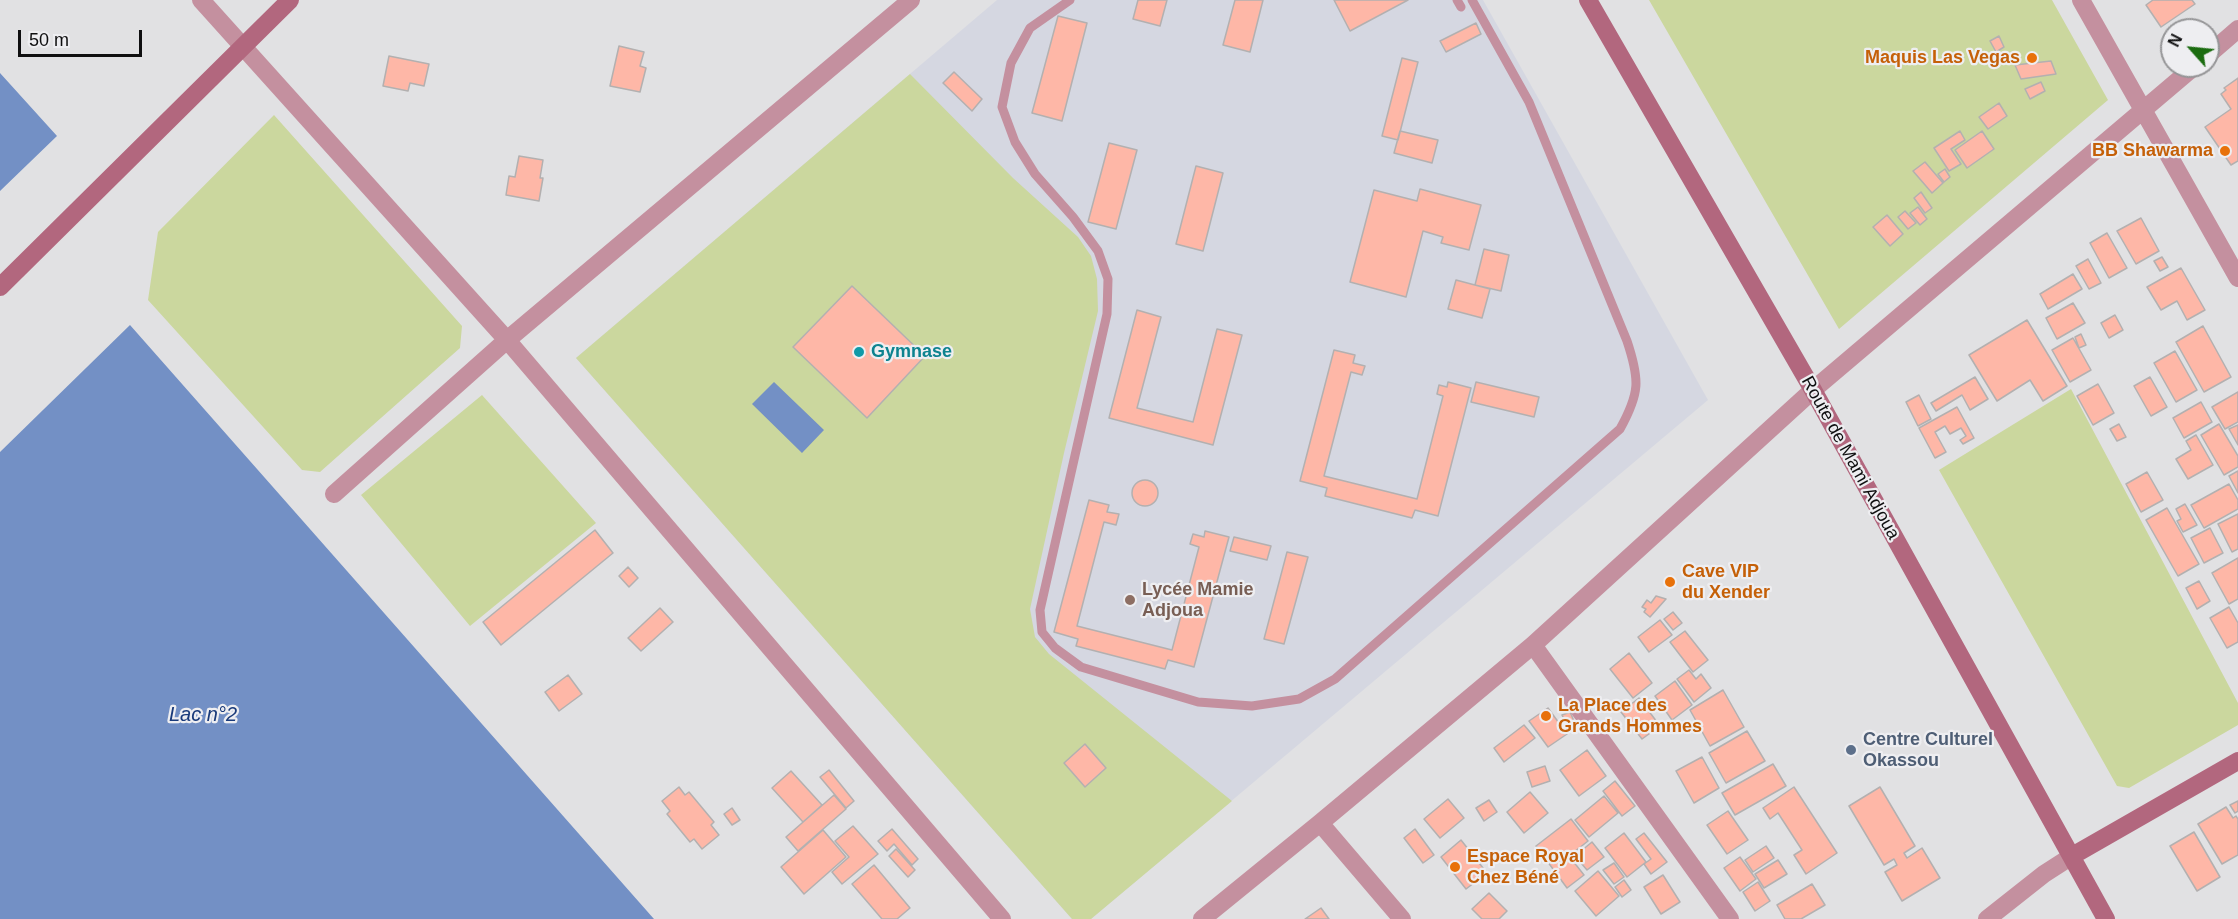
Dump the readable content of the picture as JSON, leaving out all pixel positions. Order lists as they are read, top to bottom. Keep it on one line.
{"streets":{"street":["Route de Mami Adjoua"]},"water":["Lac n°2"],"places":["Maquis Las Vegas","BB Shawarma","Gymnase","Cave VIP du Xender","Lycée Mamie Adjoua","La Place des Grands Hommes","Centre Culturel Okassou","Espace Royal Chez Béné"],"scale_bar":"50 m","north":"top left"}
